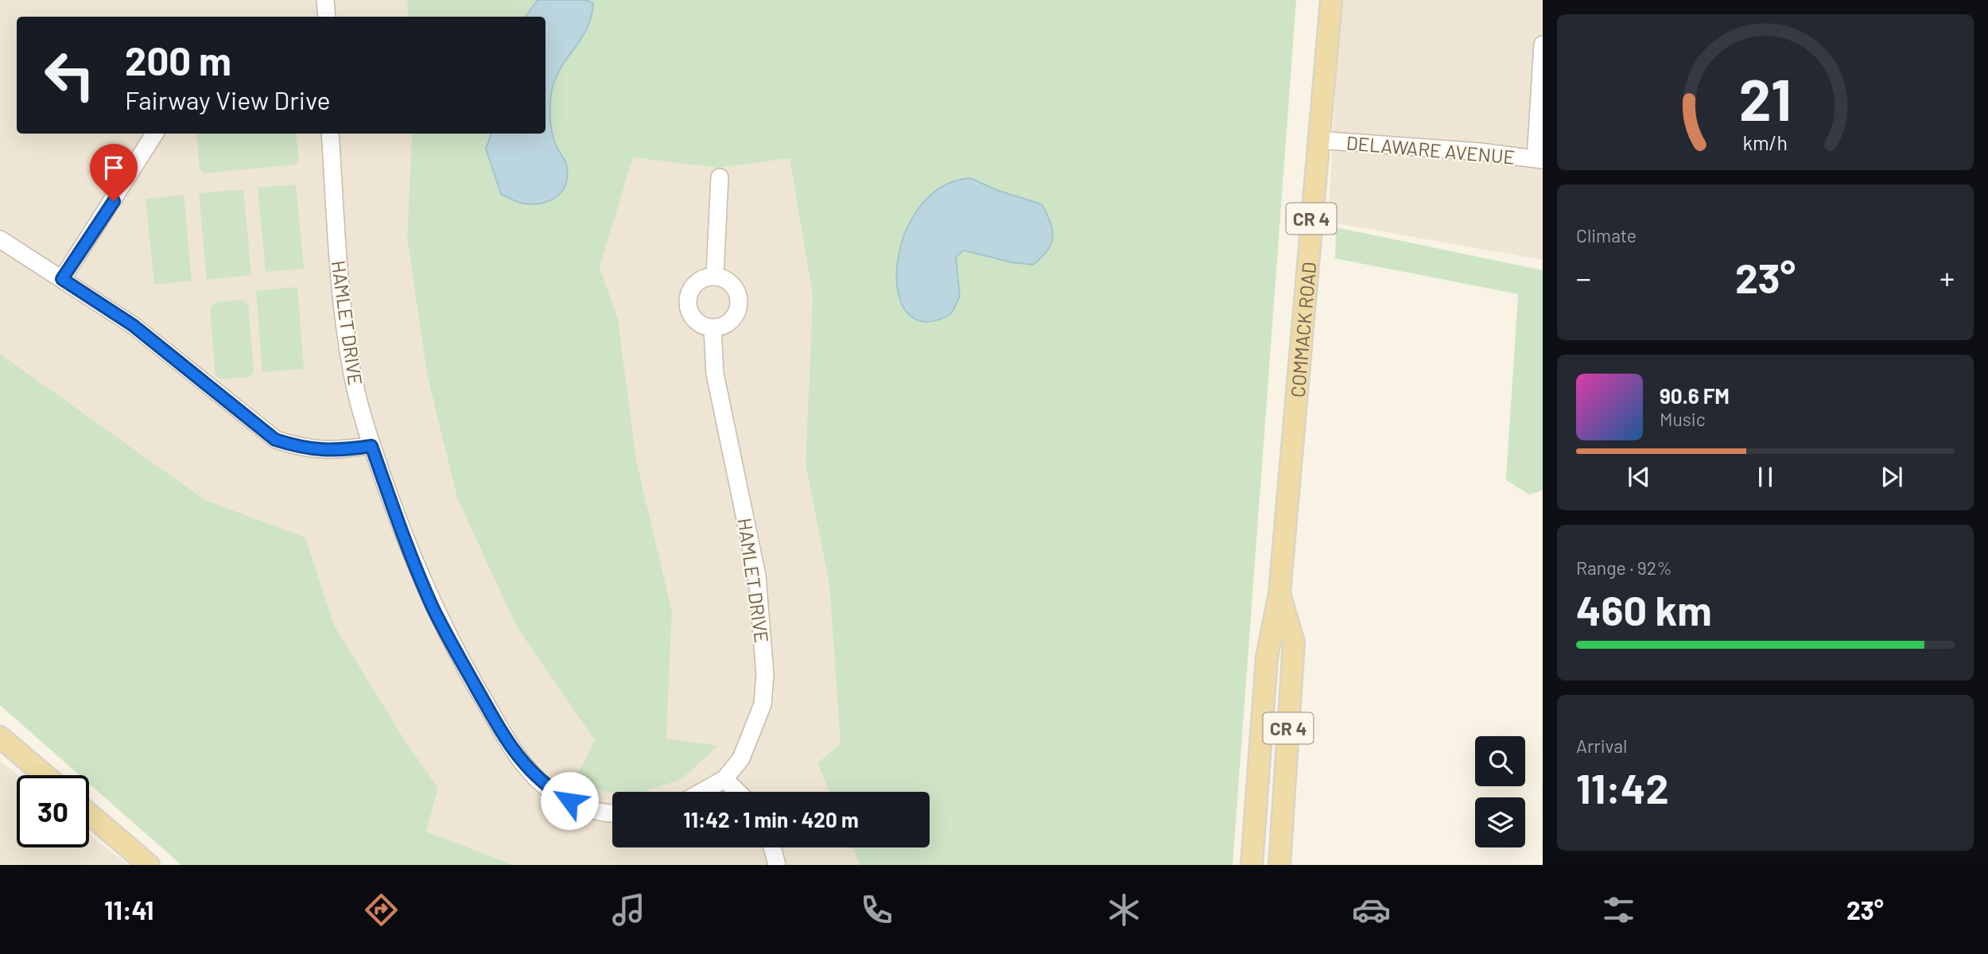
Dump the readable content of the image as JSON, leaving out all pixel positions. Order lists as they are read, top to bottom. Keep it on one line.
{"streets":{"main road":["CR 4","COMMACK ROAD"],"street":["DELAWARE AVENUE","HAMLET DRIVE"]},"crossings":[["DELAWARE AVENUE","COMMACK ROAD"]],"page":{"turn":["200 m","Fairway View Drive"],"tile":["Climate",["Range · 92%","460 km"],["Arrival","11:42"]],"heat":["−","23°","+"],"song":["90.6 FM","Music"],"limit":"30","trip":"11:42 · 1 min · 420 m","tabs":["11:41","23°"],"gauge":["21","km/h"]}}
